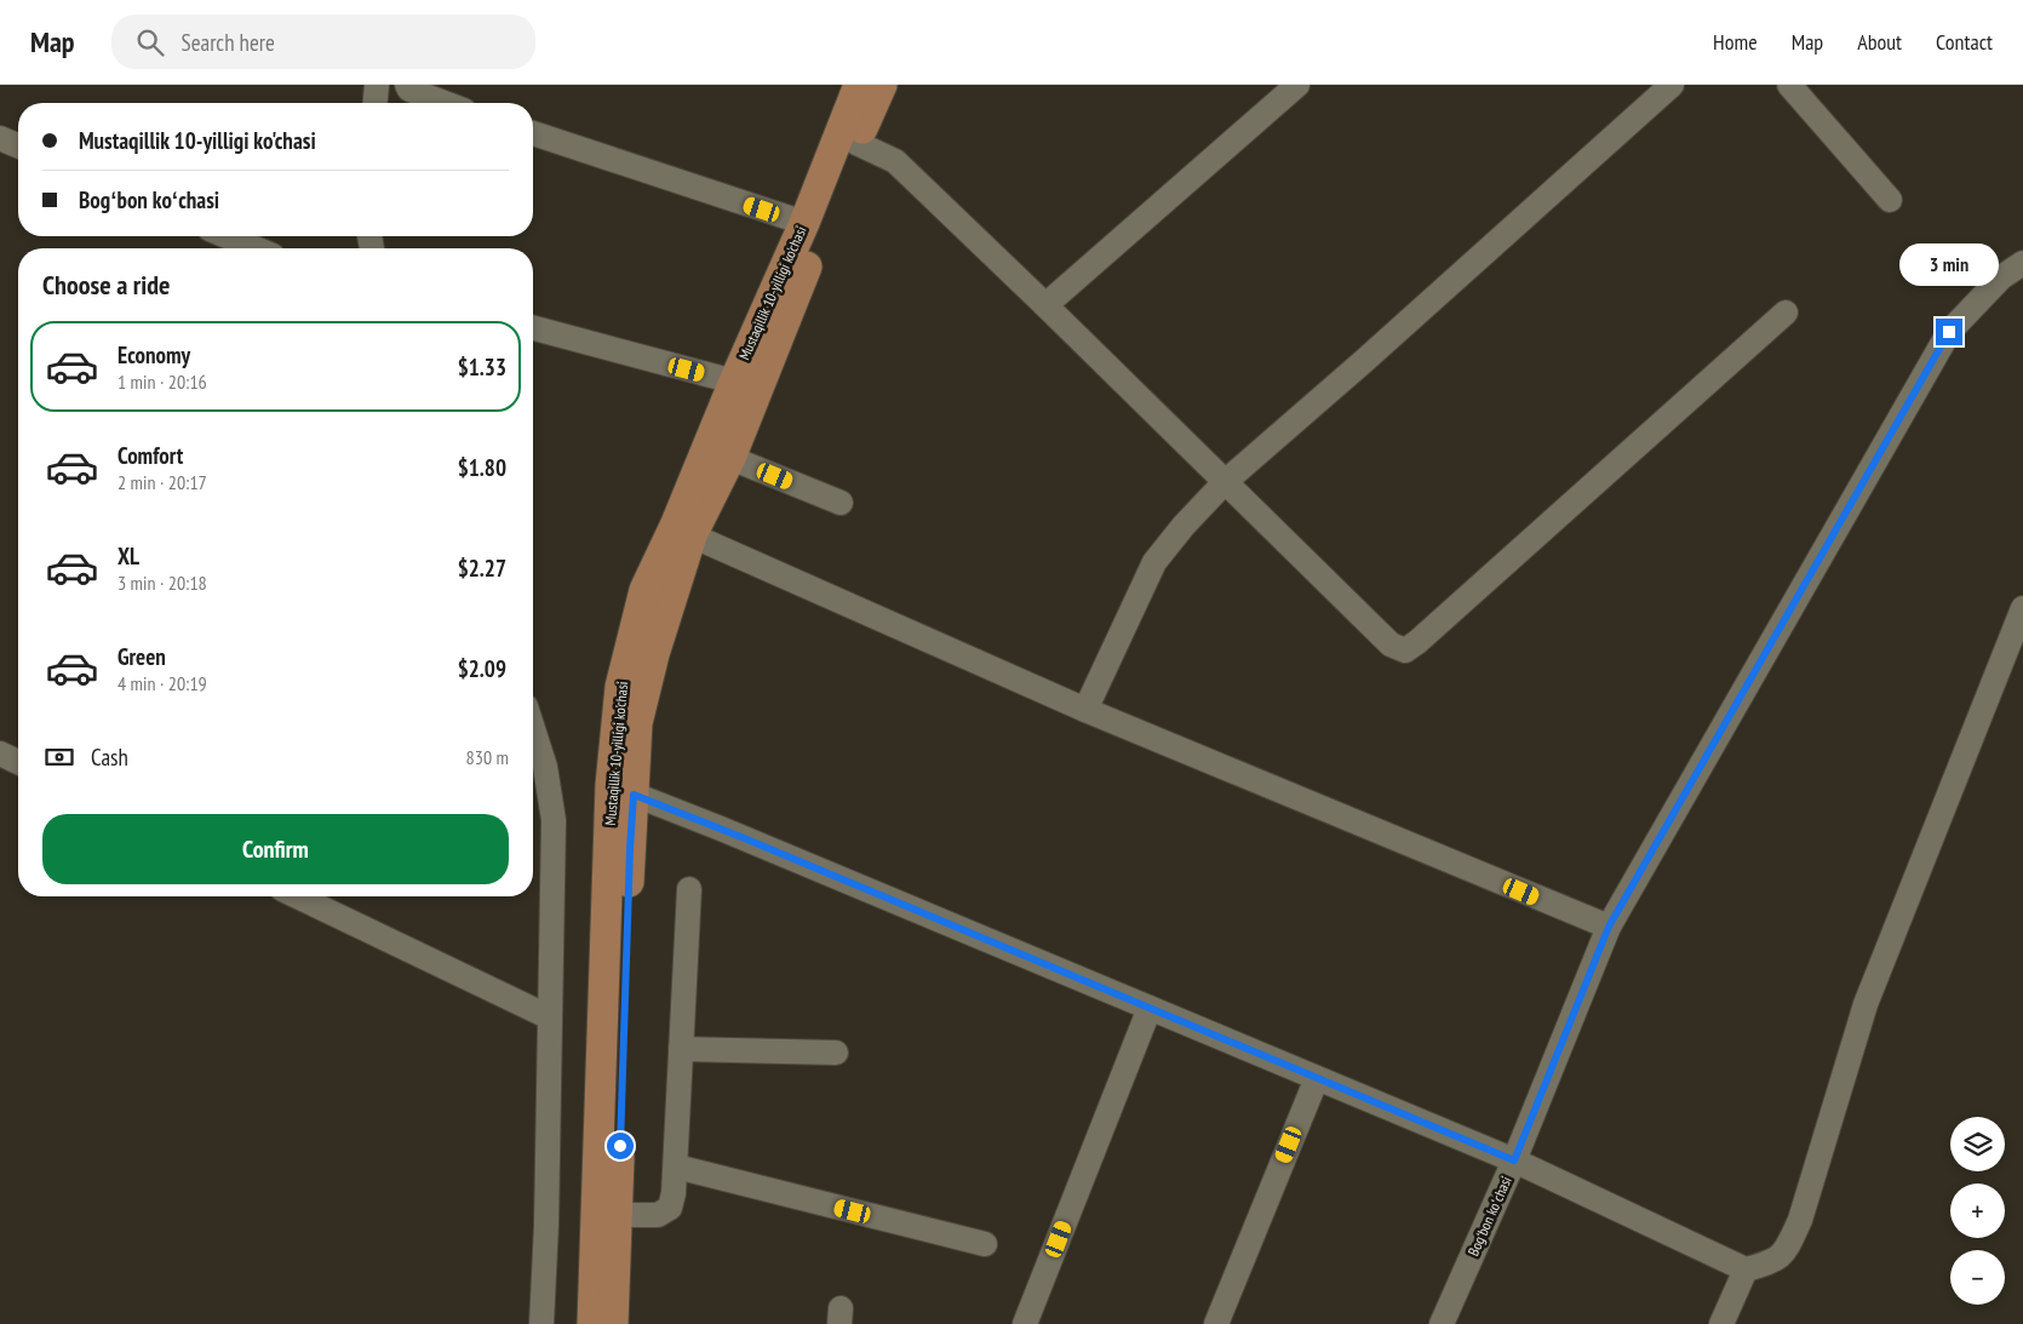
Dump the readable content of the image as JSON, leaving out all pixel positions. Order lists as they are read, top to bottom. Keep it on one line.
{"streets":{"main road":["Mustaqillik 10-yilligi ko'chasi"],"street":["Bogʻbon koʻchasi"]},"page":{"header":"Map","search":"Search here","nav":["Home","Map","About","Contact"],"banner":["Mustaqillik 10-yilligi ko'chasi","Bogʻbon koʻchasi"],"bubble":"3 min","heading":"Choose a ride","list":[{"name":"Economy","note":"1 min · 20:16","value":"$1.33"},{"name":"Comfort","note":"2 min · 20:17","value":"$1.80"},{"name":"XL","note":"3 min · 20:18","value":"$2.27"},{"name":"Green","note":"4 min · 20:19","value":"$2.09"}],"pay":["Cash","830 m"],"buttons":"Confirm","map_buttons":["+","−"]}}
